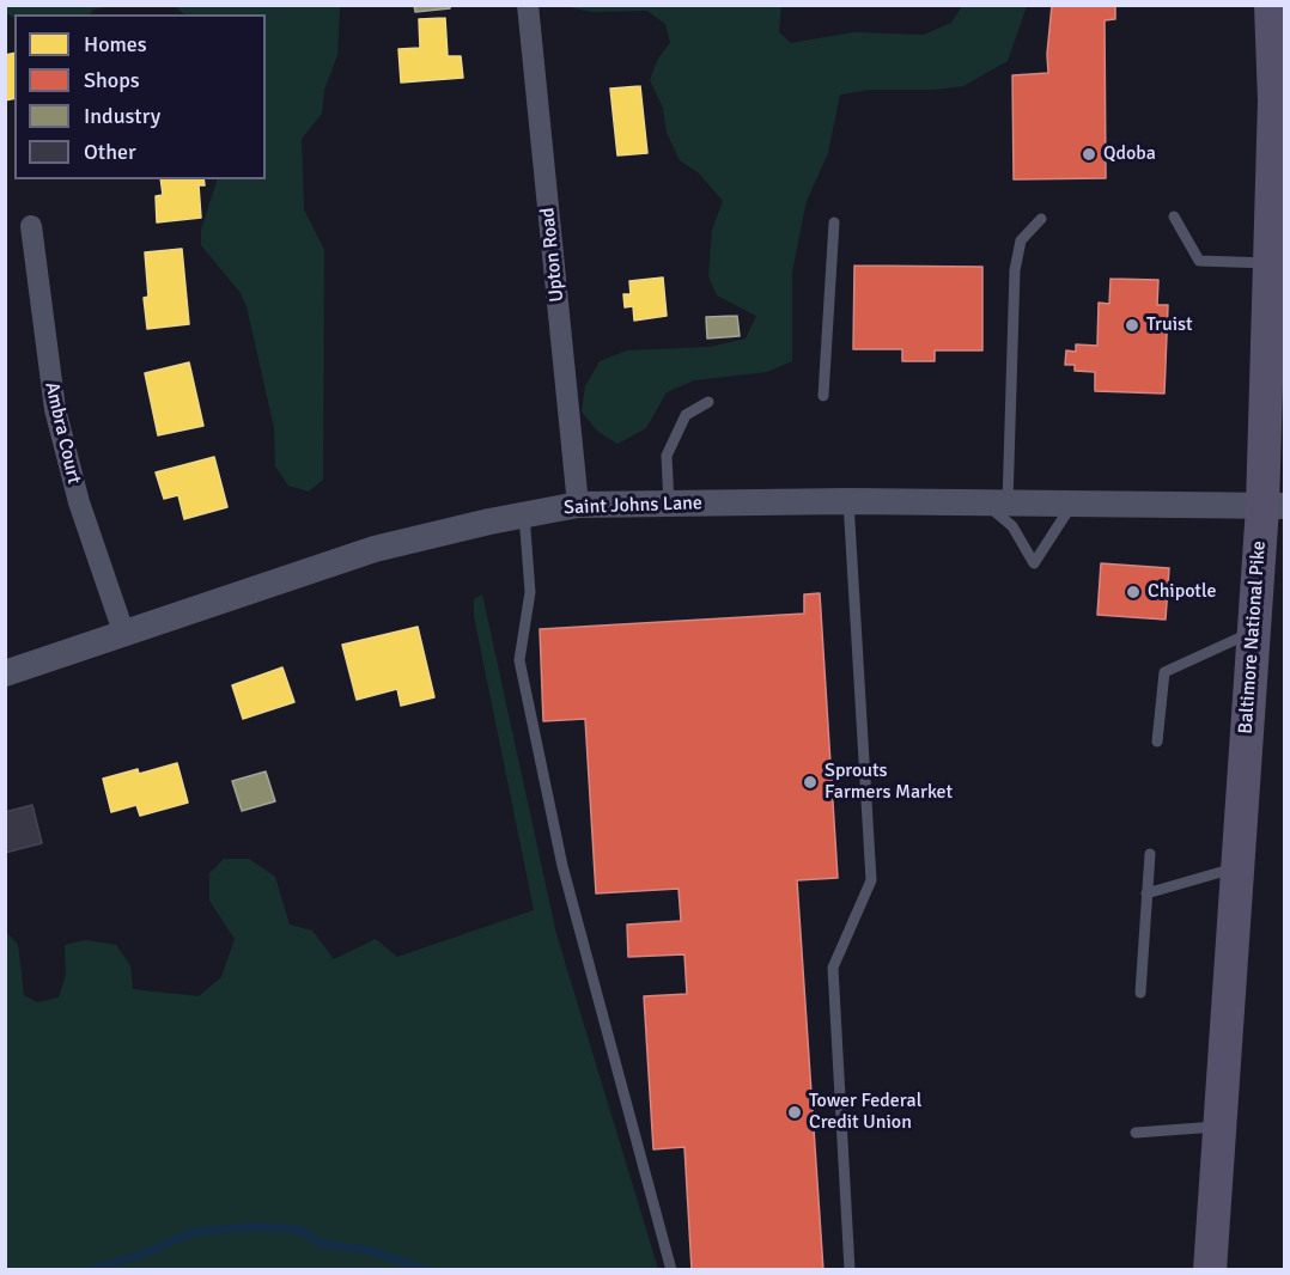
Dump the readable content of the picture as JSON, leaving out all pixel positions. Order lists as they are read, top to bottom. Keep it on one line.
{"streets":{"main road":["Baltimore National Pike"],"street":["Upton Road","Ambra Court","Saint Johns Lane"]},"crossings":[["Upton Road","Saint Johns Lane"],["Ambra Court","Saint Johns Lane"],["Saint Johns Lane","Baltimore National Pike"]],"places":["Qdoba","Truist","Chipotle","Sprouts Farmers Market","Tower Federal Credit Union"],"legend":["Homes","Shops","Industry","Other"]}
